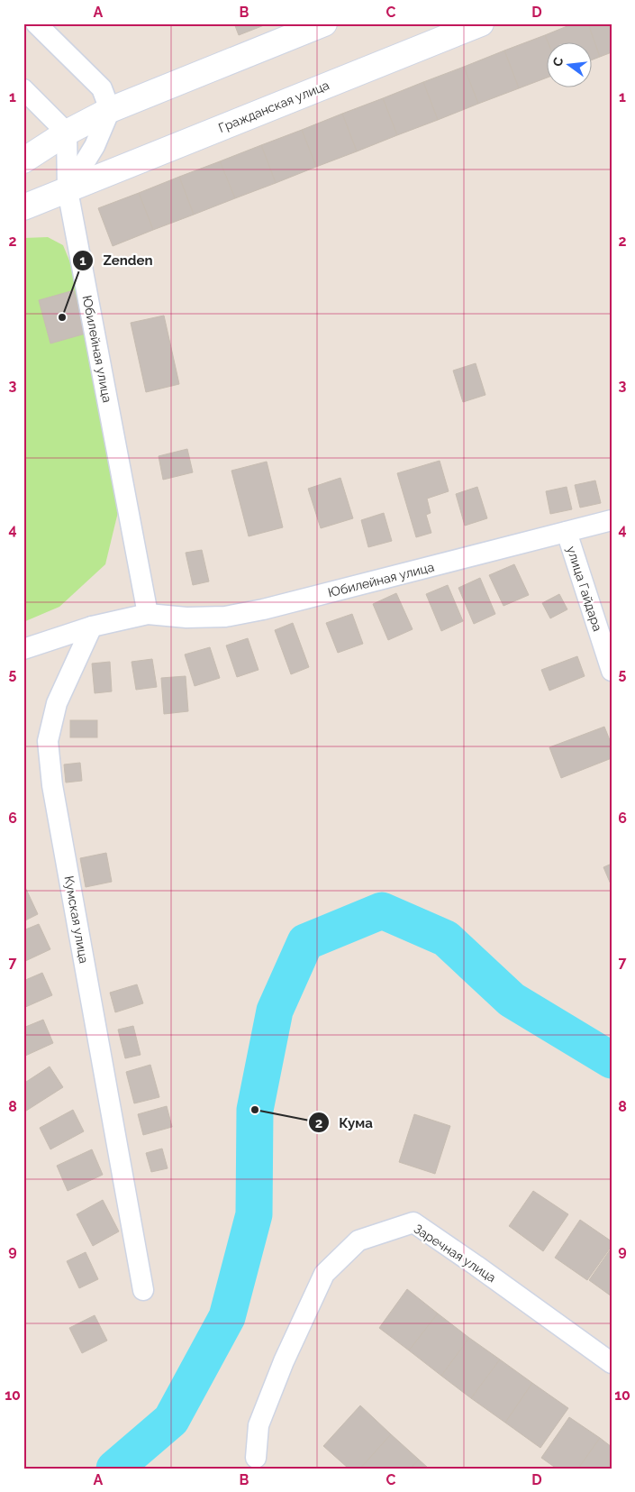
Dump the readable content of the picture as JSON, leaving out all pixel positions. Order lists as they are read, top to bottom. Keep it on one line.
{"streets":{"street":["Гражданская улица","Юбилейная улица","улица Гайдара","Кумская улица","Заречная улица"]},"crossings":[["Гражданская улица","Юбилейная улица"],["Юбилейная улица","улица Гайдара"],["Юбилейная улица","Кумская улица"]],"places":["Zenden","Кума"],"north":"left","grid":{"columns":["A","B","C","D"],"rows":["1","2","3","4","5","6","7","8","9","10"]}}
